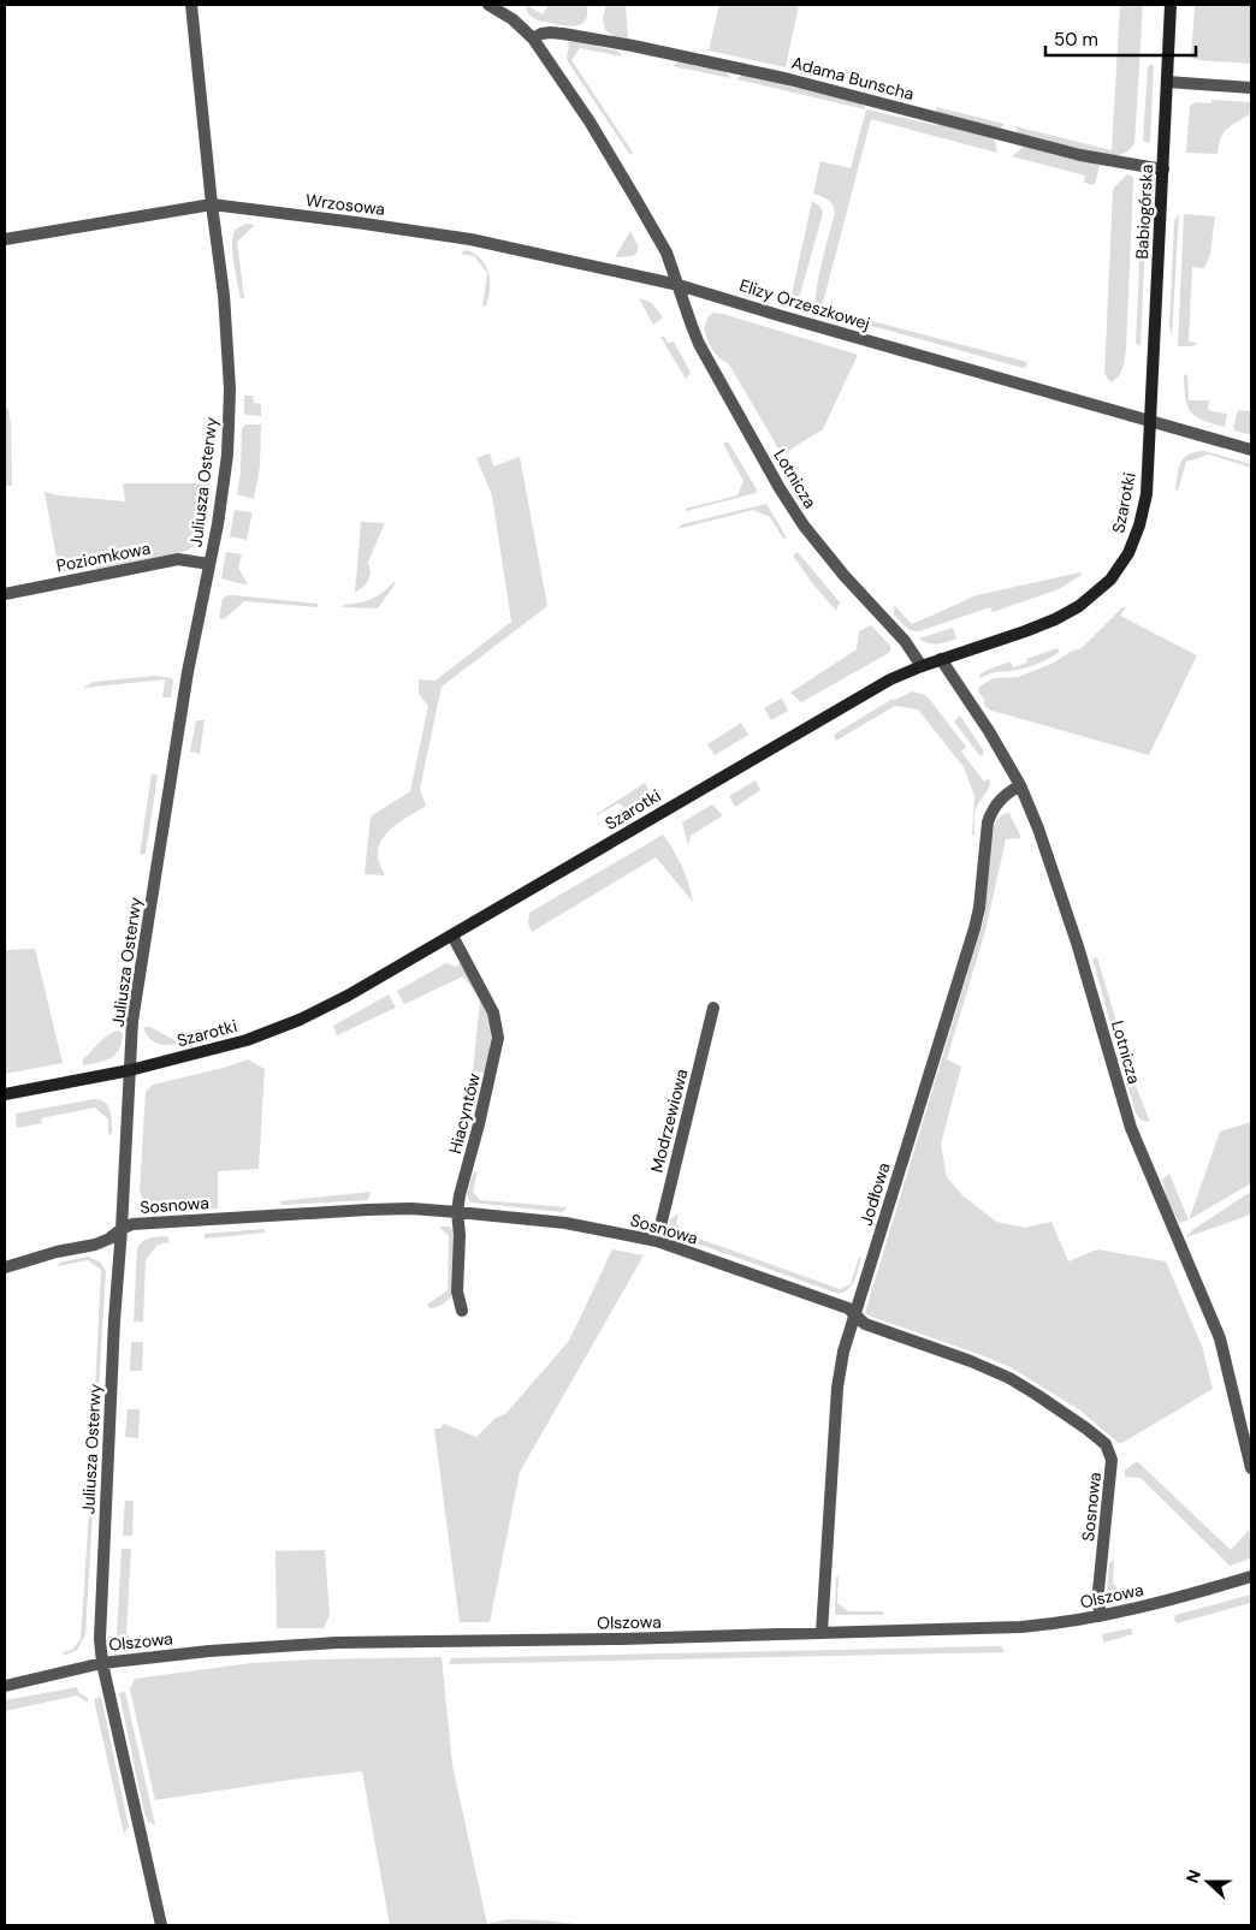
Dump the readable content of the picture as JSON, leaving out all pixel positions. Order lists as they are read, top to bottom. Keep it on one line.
{"streets":{"street":["Adama Bunscha","Wrzosowa","Babiogórska","Elizy Orzeszkowej","Lotnicza","Juliusza Osterwy","Szarotki","Poziomkowa","Hiacyntów","Modrzewiowa","Jodłowa","Sosnowa","Olszowa"]},"crossings":[["Adama Bunscha","Babiogórska"],["Wrzosowa","Elizy Orzeszkowej"],["Wrzosowa","Lotnicza"],["Wrzosowa","Juliusza Osterwy"],["Babiogórska","Elizy Orzeszkowej"],["Babiogórska","Szarotki"],["Elizy Orzeszkowej","Lotnicza"],["Elizy Orzeszkowej","Szarotki"],["Lotnicza","Szarotki"],["Lotnicza","Jodłowa"],["Juliusza Osterwy","Szarotki"],["Juliusza Osterwy","Poziomkowa"],["Juliusza Osterwy","Sosnowa"],["Juliusza Osterwy","Olszowa"],["Szarotki","Hiacyntów"],["Hiacyntów","Sosnowa"],["Modrzewiowa","Sosnowa"],["Jodłowa","Sosnowa"],["Jodłowa","Olszowa"],["Sosnowa","Olszowa"]],"scale_bar":"50 m","north":"left"}
